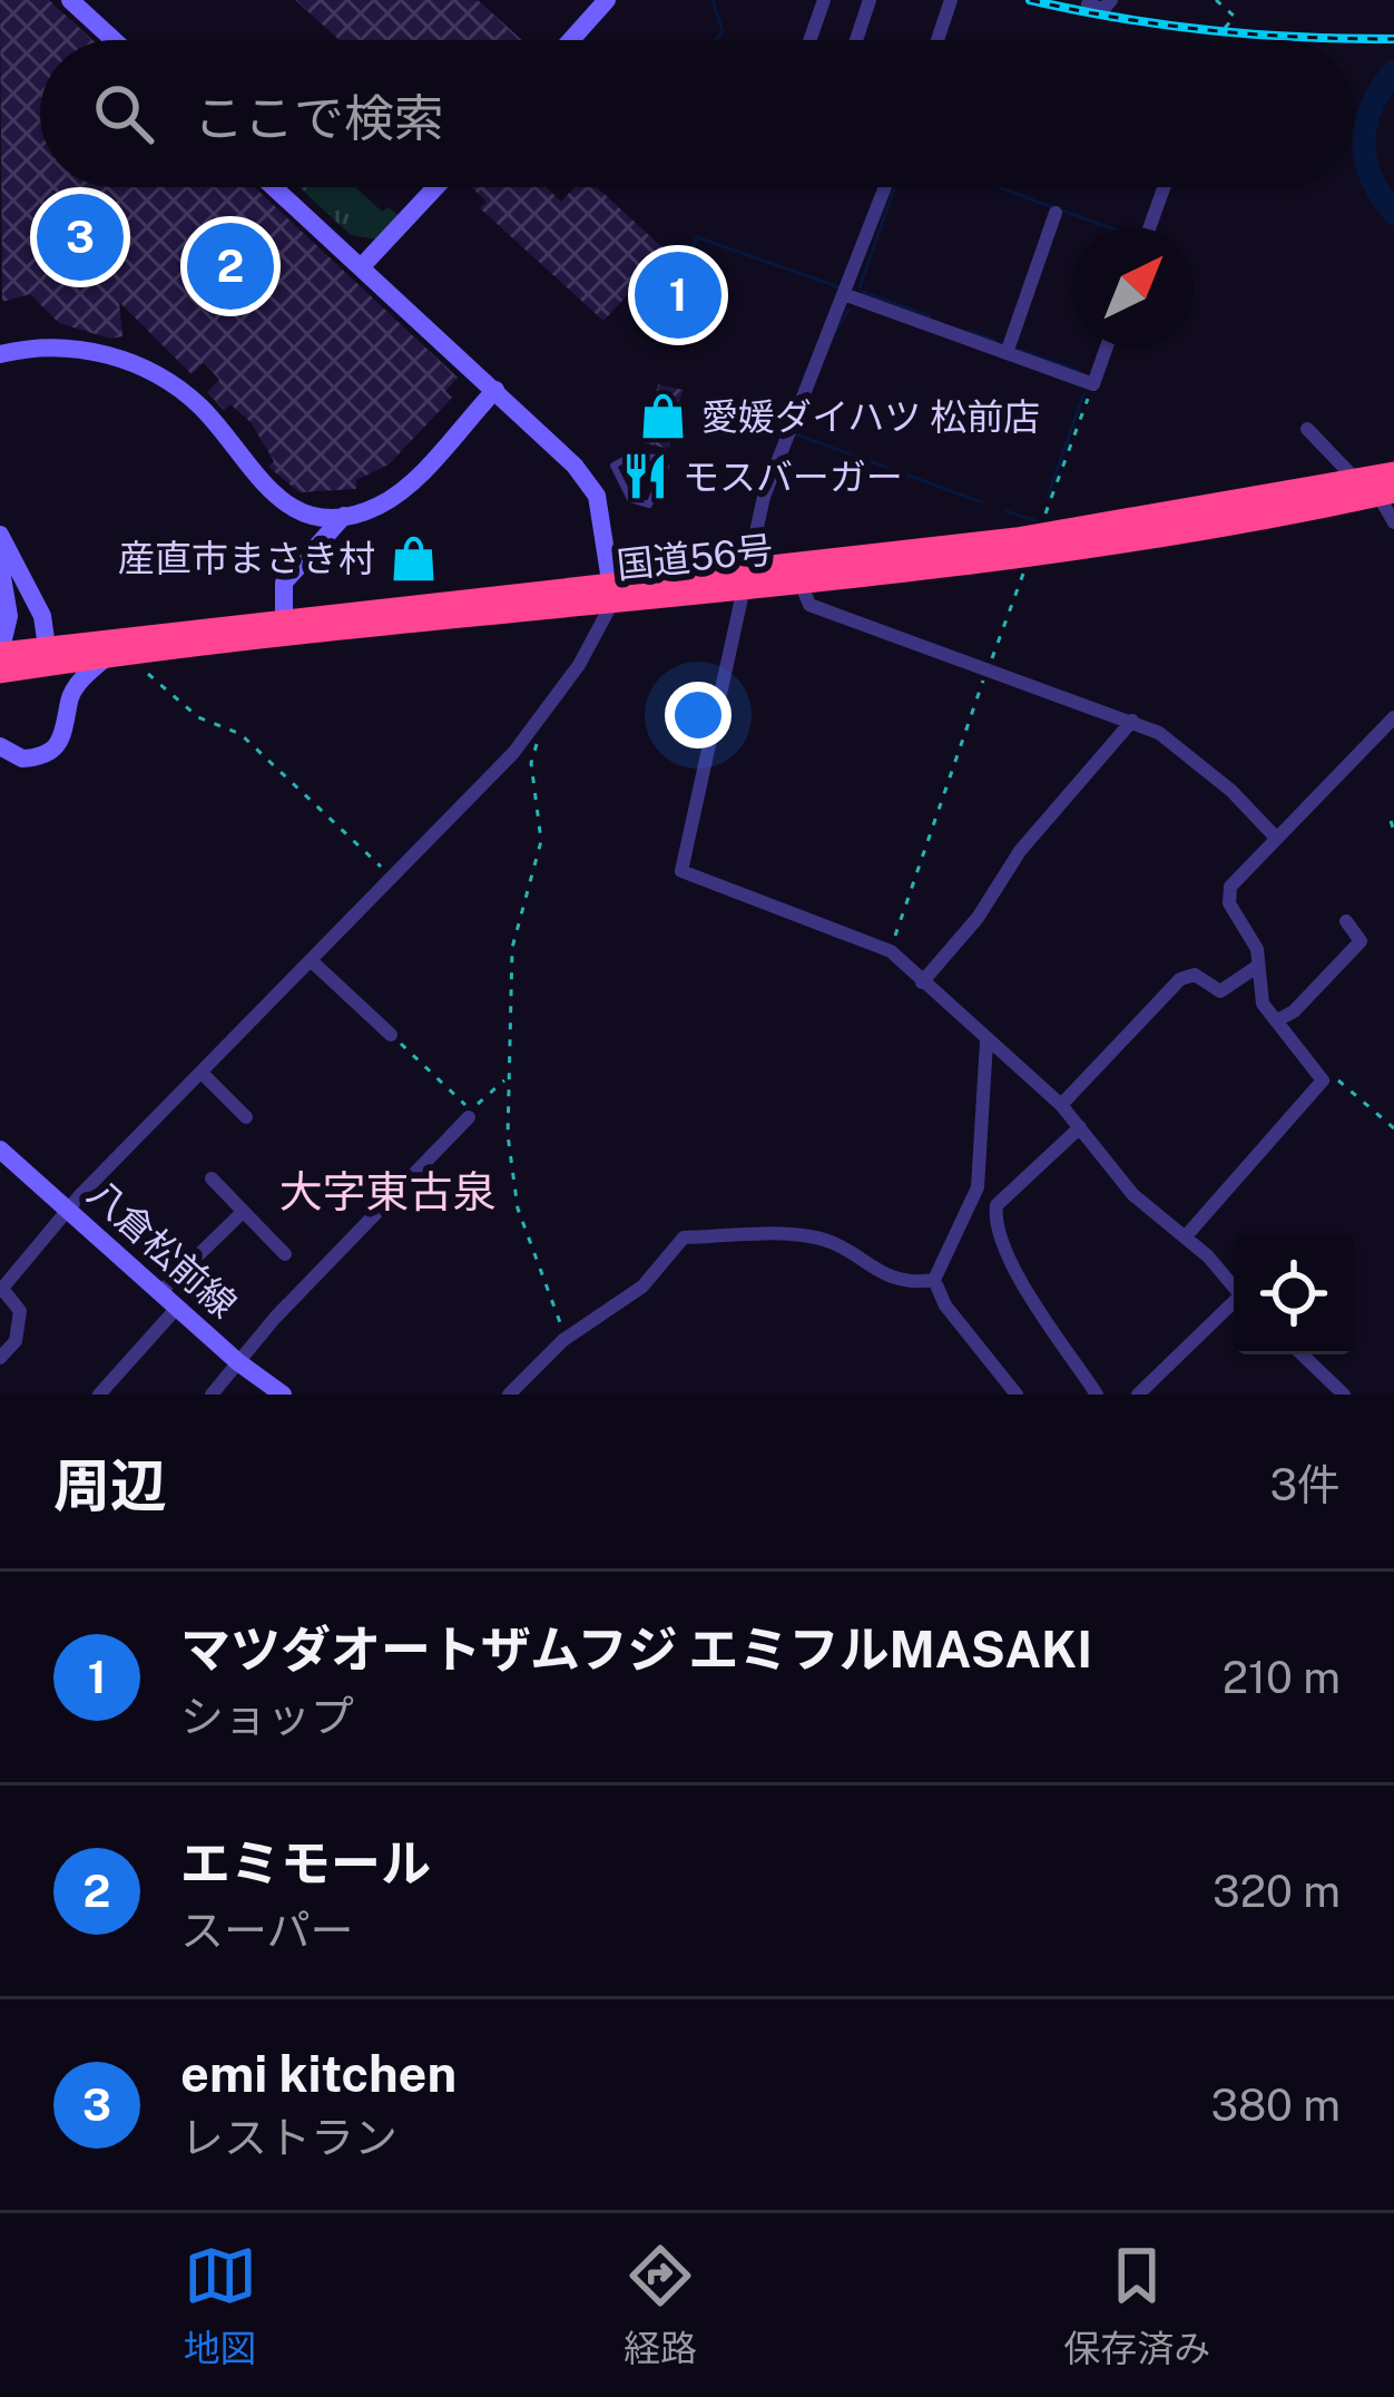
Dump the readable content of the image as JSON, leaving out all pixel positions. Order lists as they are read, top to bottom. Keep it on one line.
{"streets":{"highway":["国道56号"],"street":["八倉松前線"]},"districts":["大字東古泉"],"places":{"shop":["愛媛ダイハツ 松前店","産直市まさき村"],"restaurant":["モスバーガー"]},"north":"top right","page":{"search":"ここで検索","pins":["3","2","1"],"heading":["周辺","3件"],"list":[{"mark":"1","name":"マツダオートザムフジ エミフルMASAKI","note":"ショップ","value":"210 m"},{"mark":"2","name":"エミモール","note":"スーパー","value":"320 m"},{"mark":"3","name":"emi kitchen","note":"レストラン","value":"380 m"}],"nav":["地図","経路","保存済み"]}}
